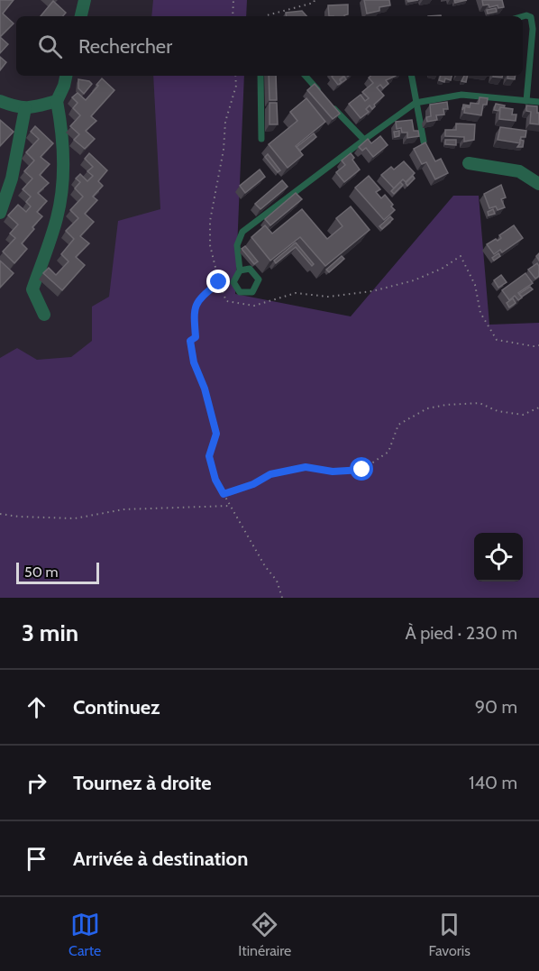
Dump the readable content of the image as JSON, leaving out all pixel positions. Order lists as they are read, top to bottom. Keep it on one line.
{"scale_bar":"50 m","page":{"search":"Rechercher","scale":"50 m","heading":["3 min","À pied · 230 m"],"list":[["Continuez","90 m"],["Tournez à droite","140 m"],"Arrivée à destination"],"nav":["Carte","Itinéraire","Favoris"]}}
